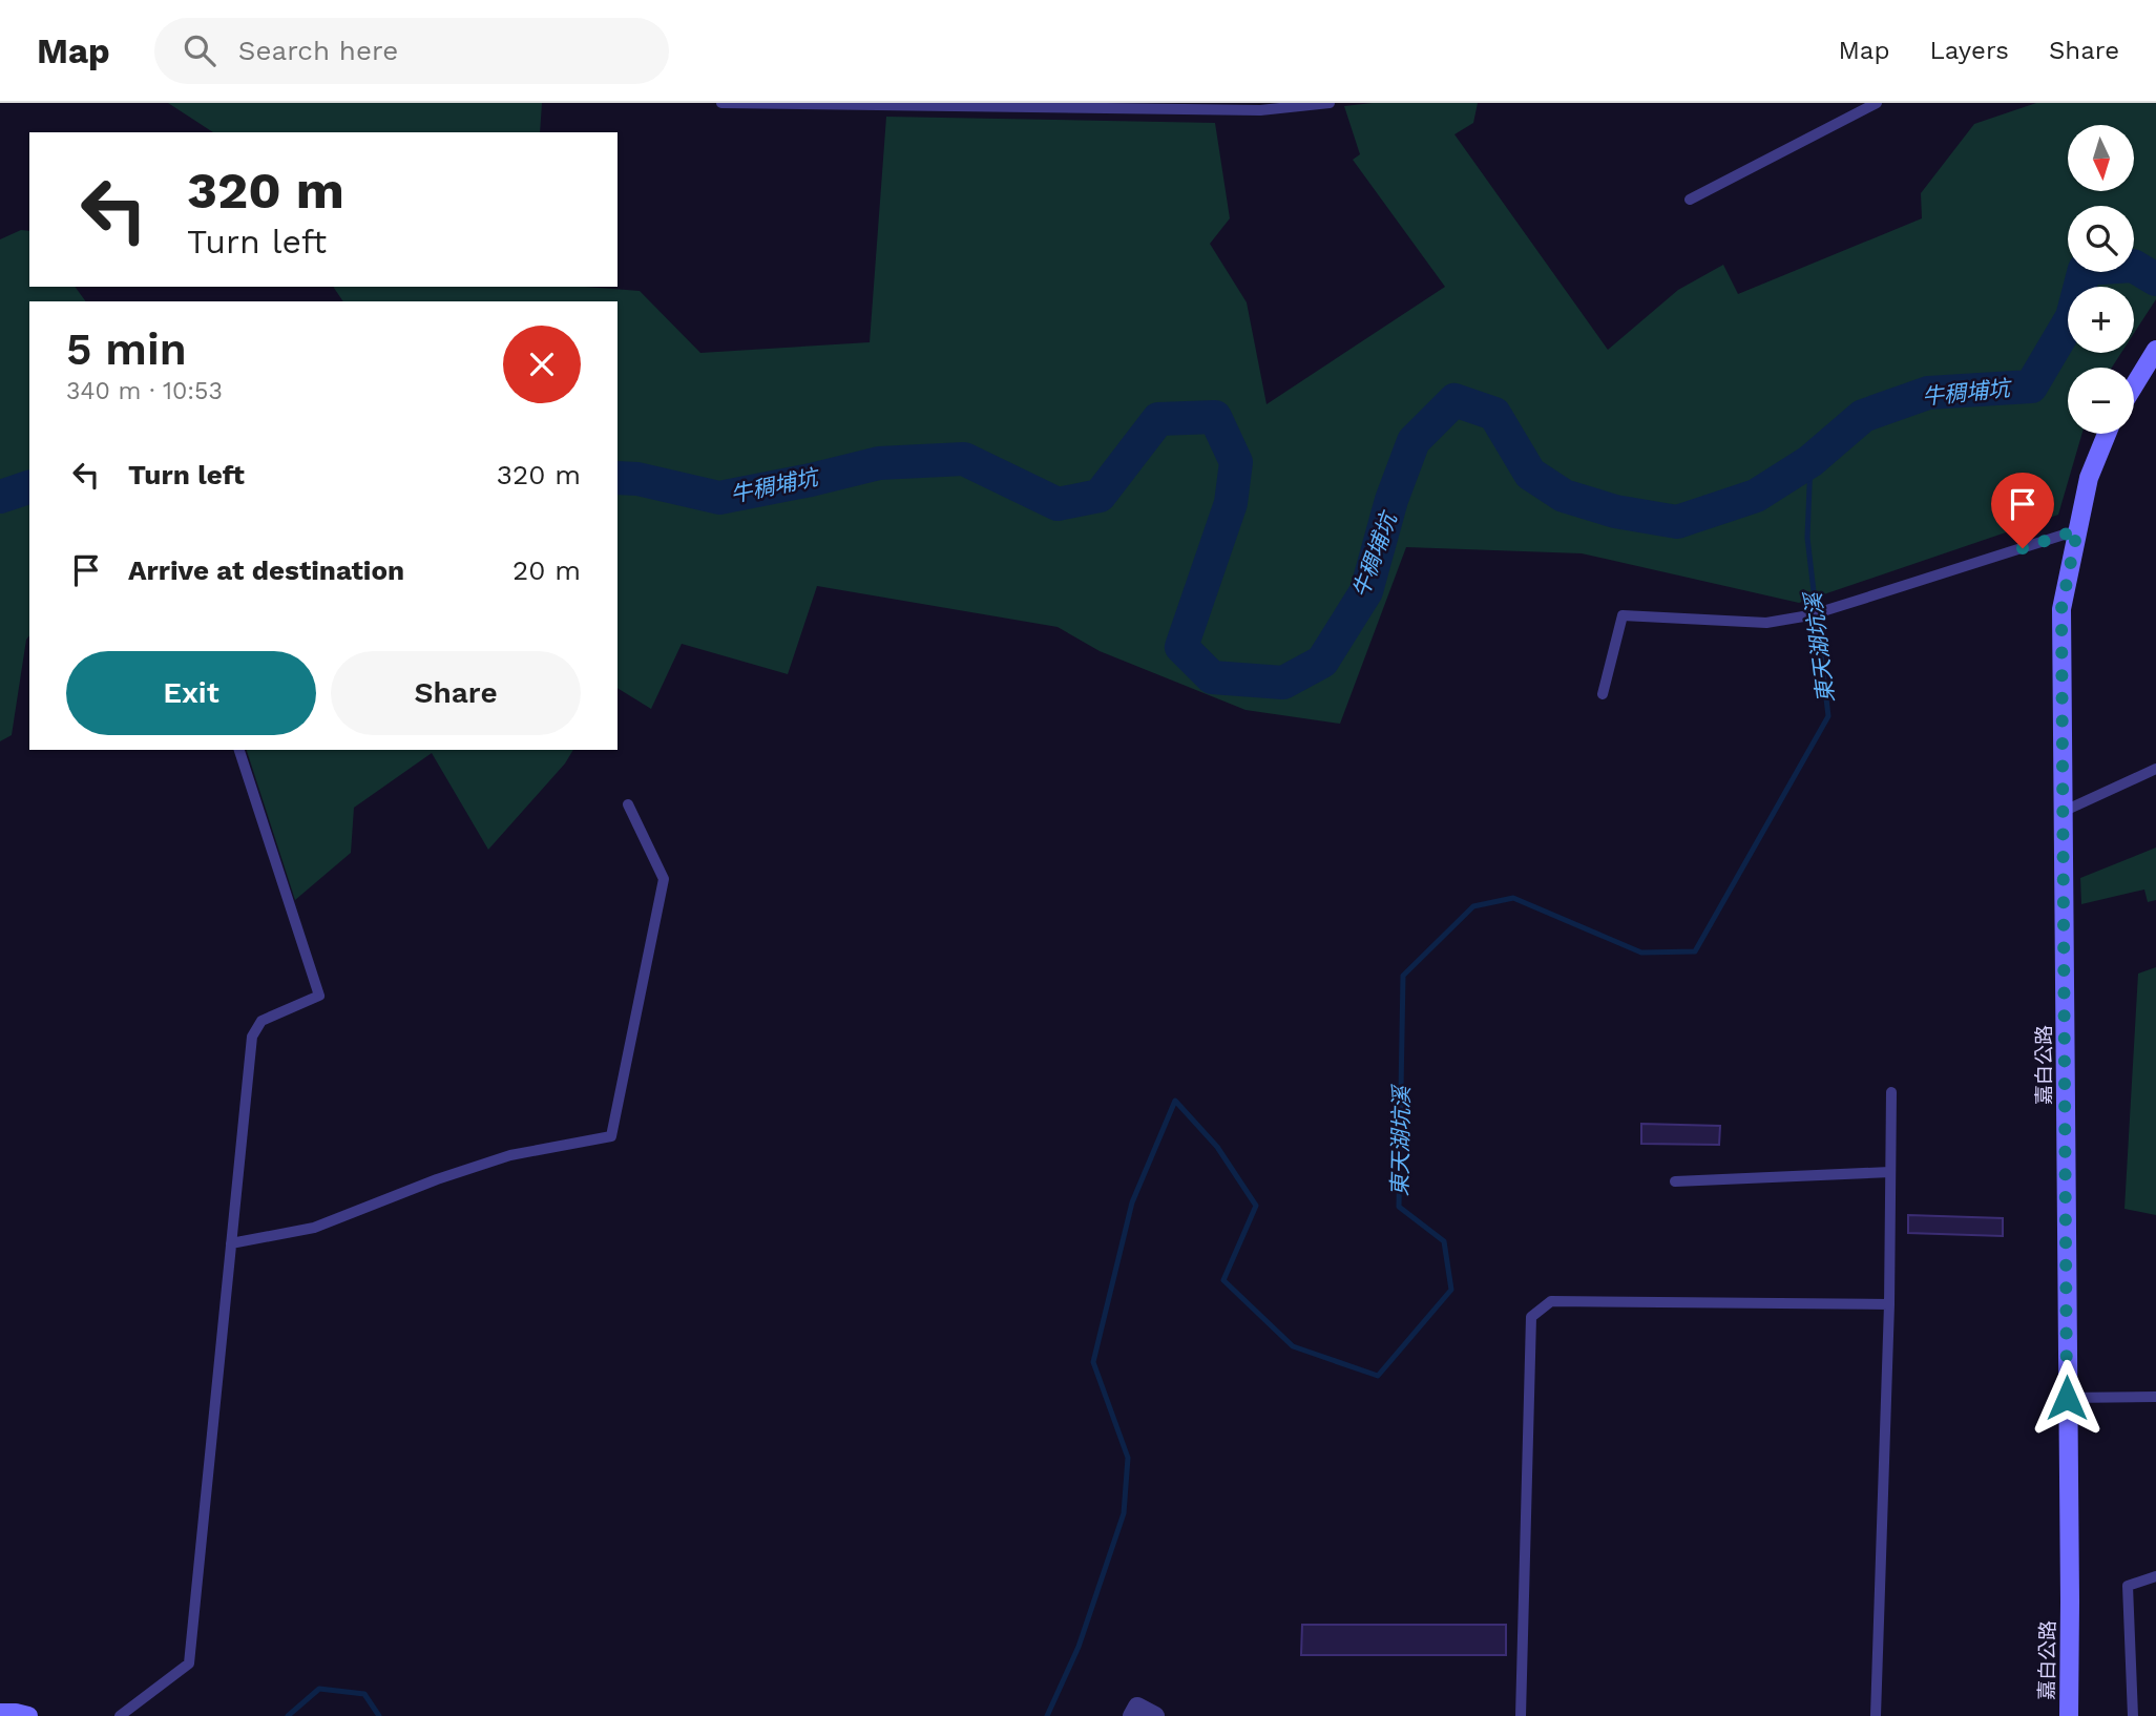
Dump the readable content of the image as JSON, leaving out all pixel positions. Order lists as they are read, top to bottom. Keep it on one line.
{"streets":{"main road":["嘉白公路"]},"water":["牛稠埔坑","東天湖坑溪"],"north":"bottom","page":{"header":"Map","search":"Search here","nav":["Map","Layers","Share"],"map_buttons":["+","−"],"turn":["320 m","Turn left"],"heading":["5 min","340 m · 10:53"],"list":[{"name":"Turn left","value":"320 m"},{"name":"Arrive at destination","value":"20 m"}],"buttons":["Exit","Share"]}}
